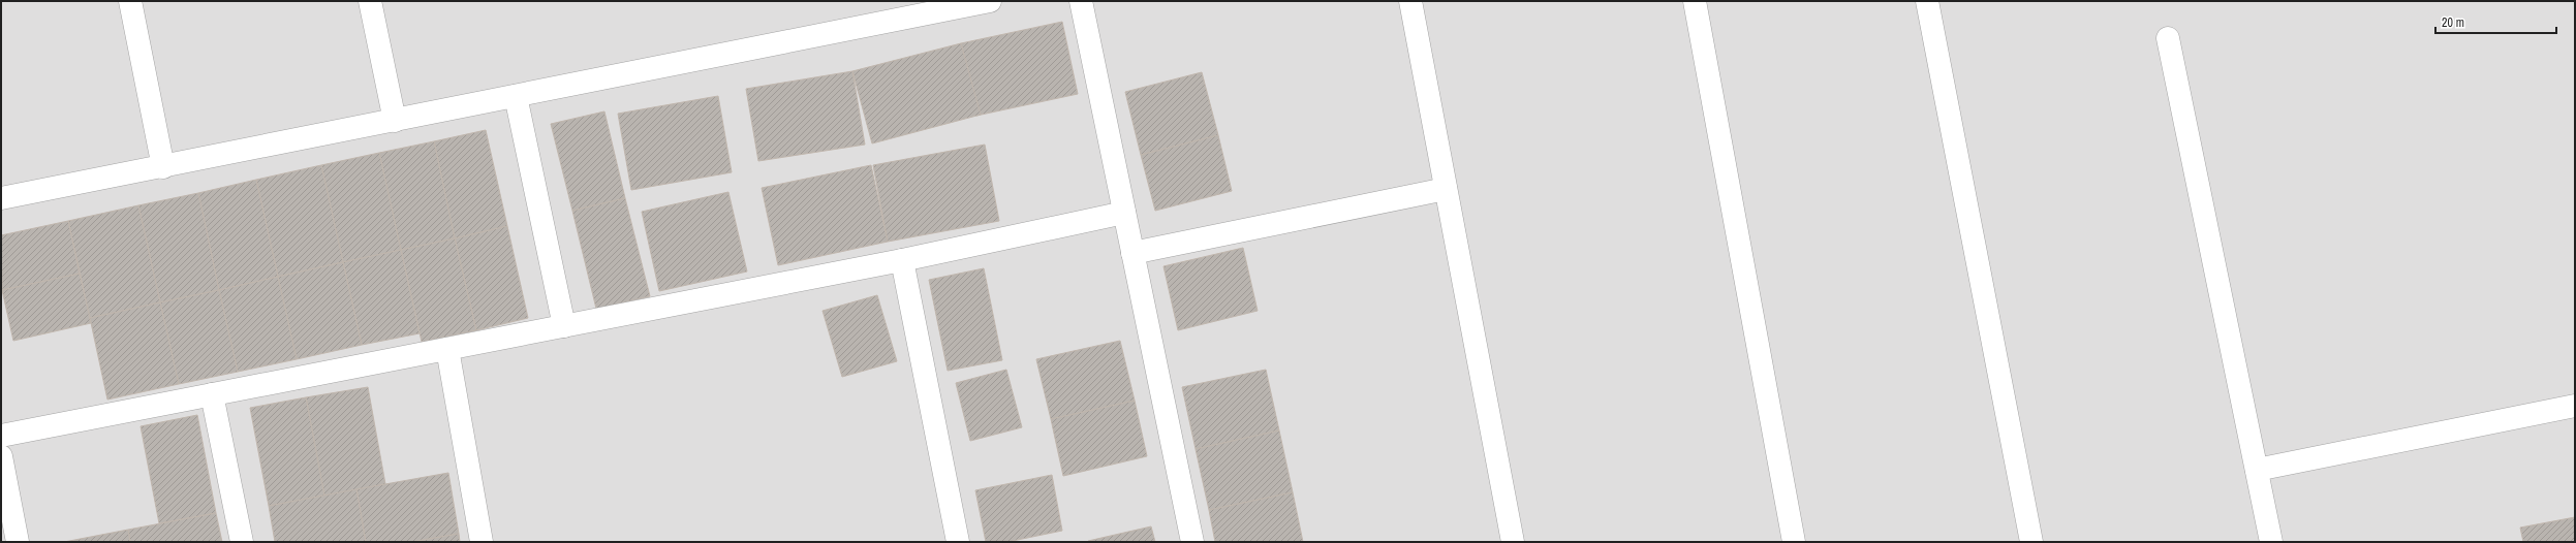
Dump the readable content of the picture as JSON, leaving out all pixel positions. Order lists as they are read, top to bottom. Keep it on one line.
{"scale_bar":"20 m"}
